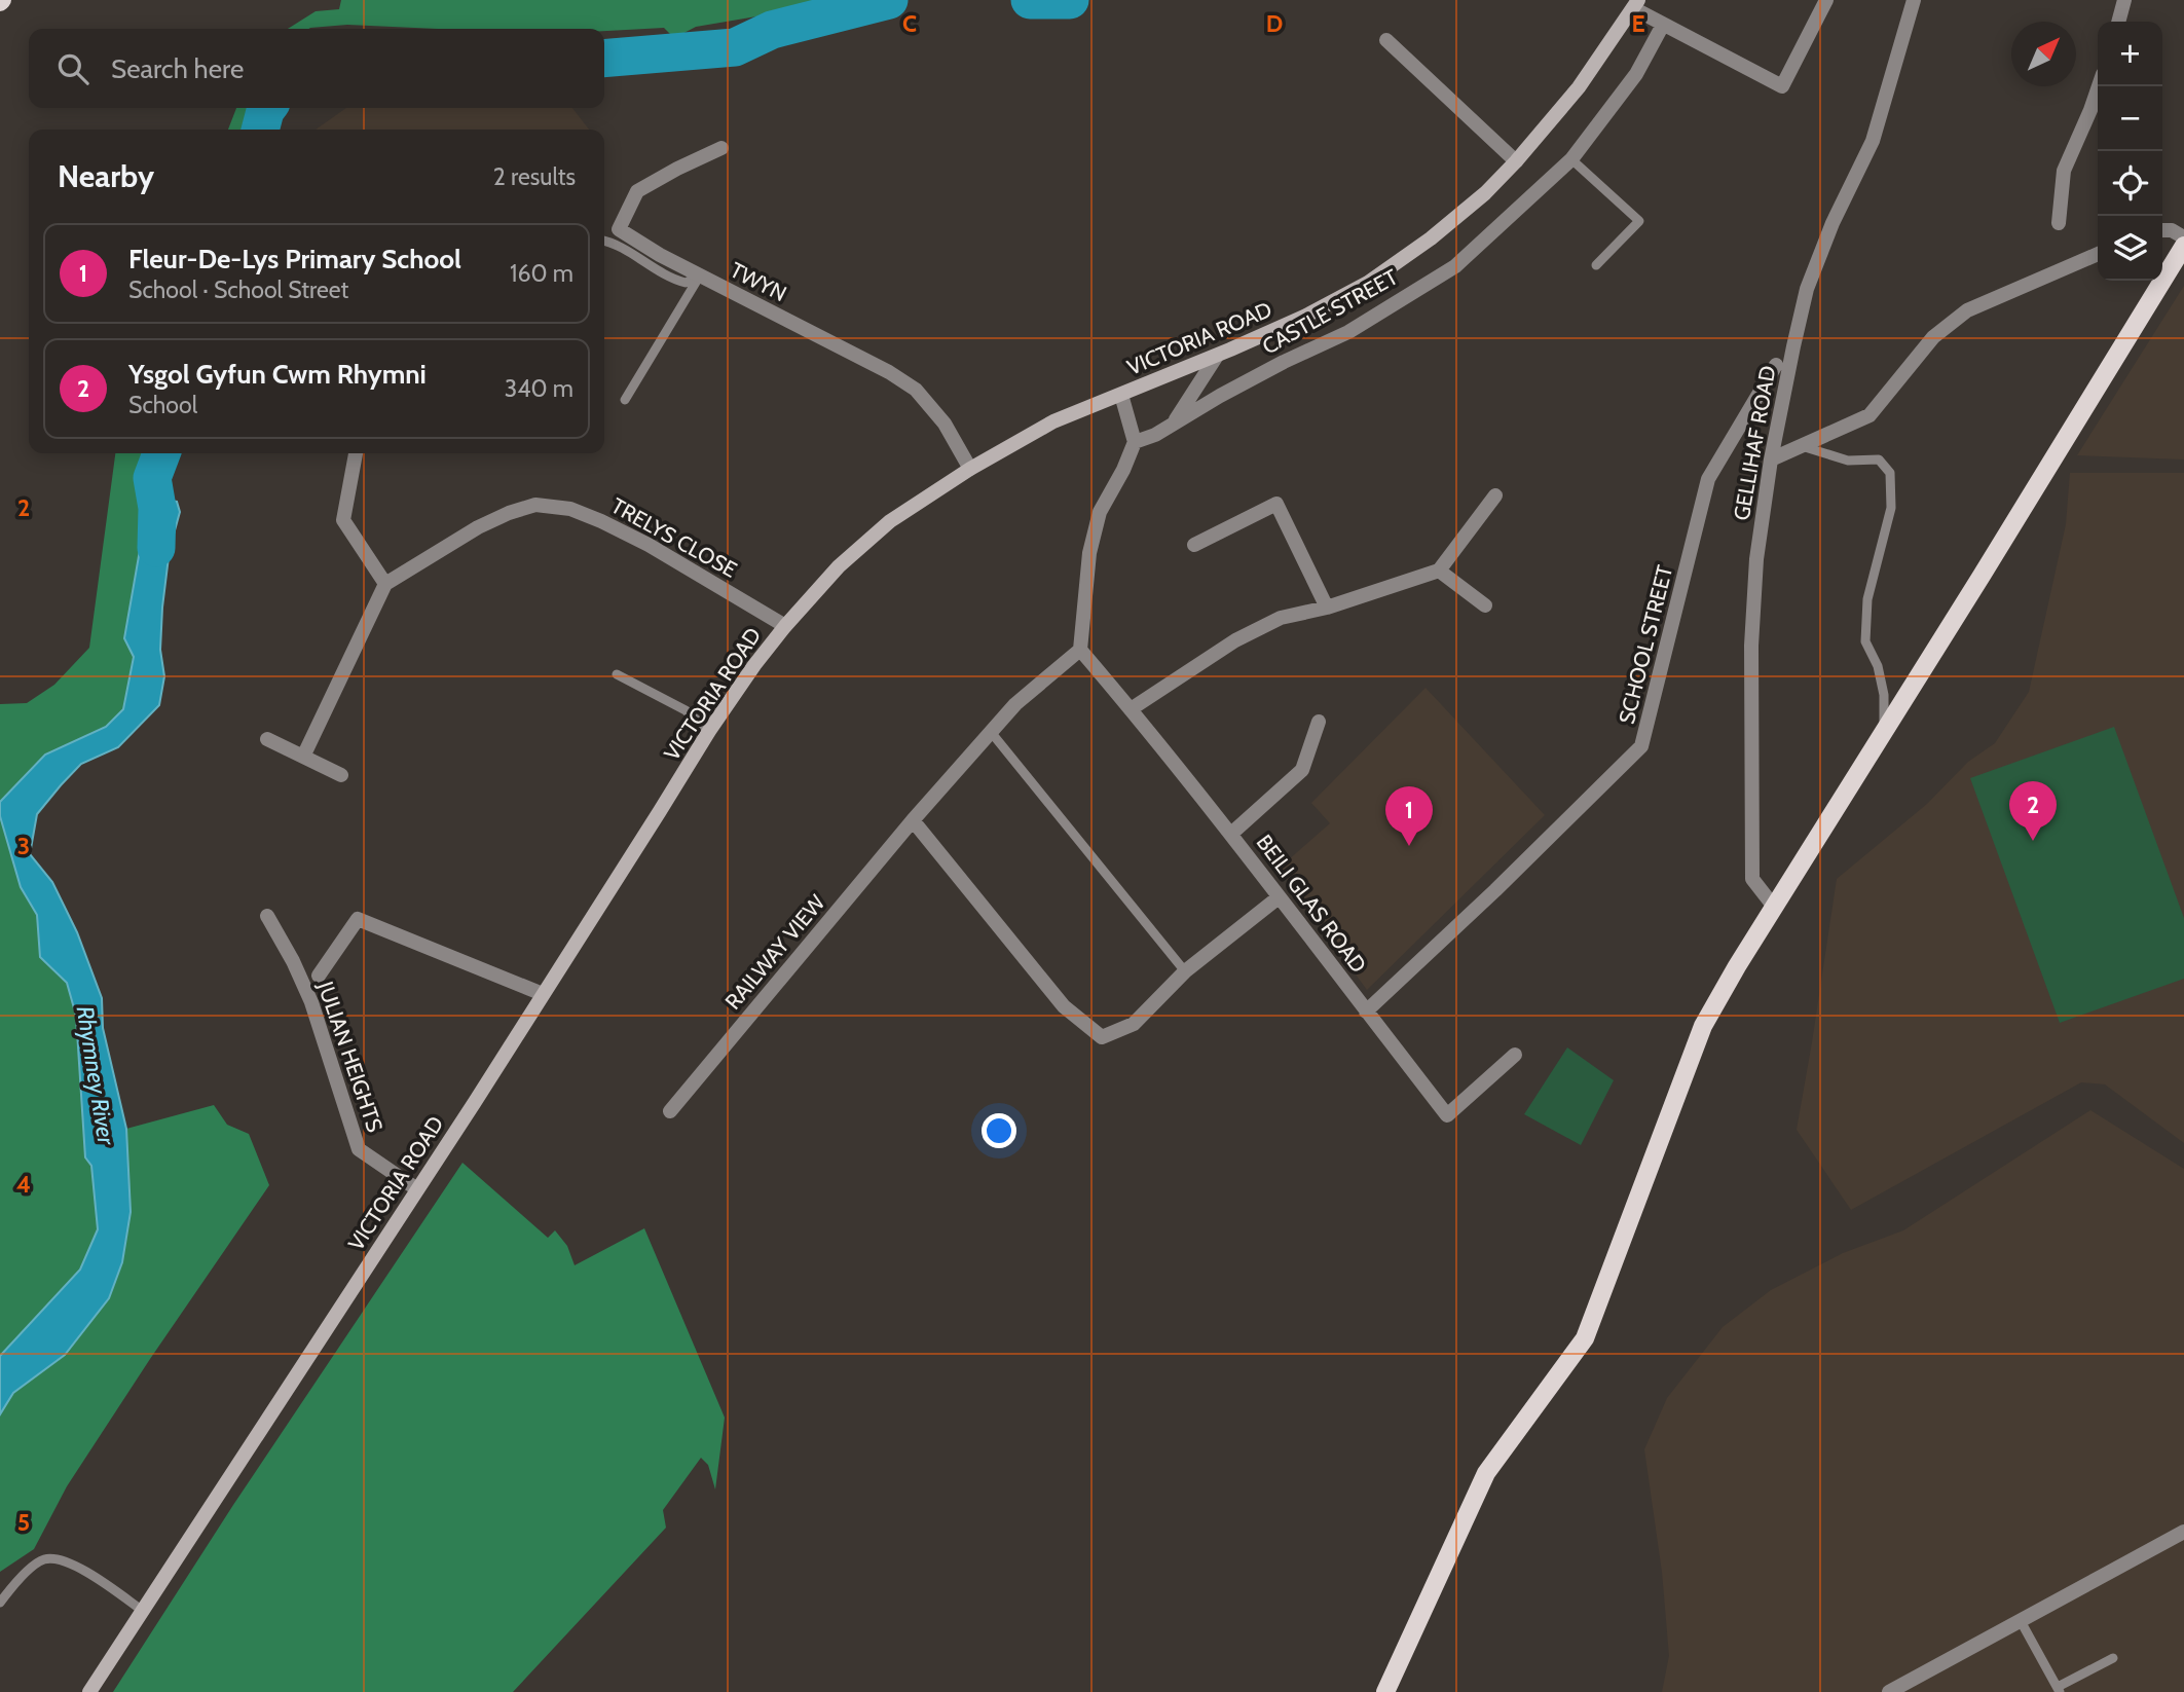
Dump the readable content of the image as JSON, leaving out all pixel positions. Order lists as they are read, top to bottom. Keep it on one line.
{"streets":{"main road":["VICTORIA ROAD"],"street":["TWYN","CASTLE STREET","GELLIHAF ROAD","TRELYS CLOSE","SCHOOL STREET","BEILI GLAS ROAD","RAILWAY VIEW","JULIAN HEIGHTS"]},"crossings":[["TWYN","VICTORIA ROAD"],["VICTORIA ROAD","TRELYS CLOSE"],["VICTORIA ROAD","JULIAN HEIGHTS"],["SCHOOL STREET","BEILI GLAS ROAD"],["BEILI GLAS ROAD","RAILWAY VIEW"]],"water":["Rhymney River"],"north":"top right","page":{"map_buttons":["+","−"],"search":"Search here","heading":["Nearby","2 results"],"list":[{"mark":"1","name":"Fleur-De-Lys Primary School","note":"School · School Street","value":"160 m"},{"mark":"2","name":"Ysgol Gyfun Cwm Rhymni","note":"School","value":"340 m"}],"pins":["2","1"]},"grid":{"columns":["C","D","E"],"rows":["2","3","4","5"]}}
